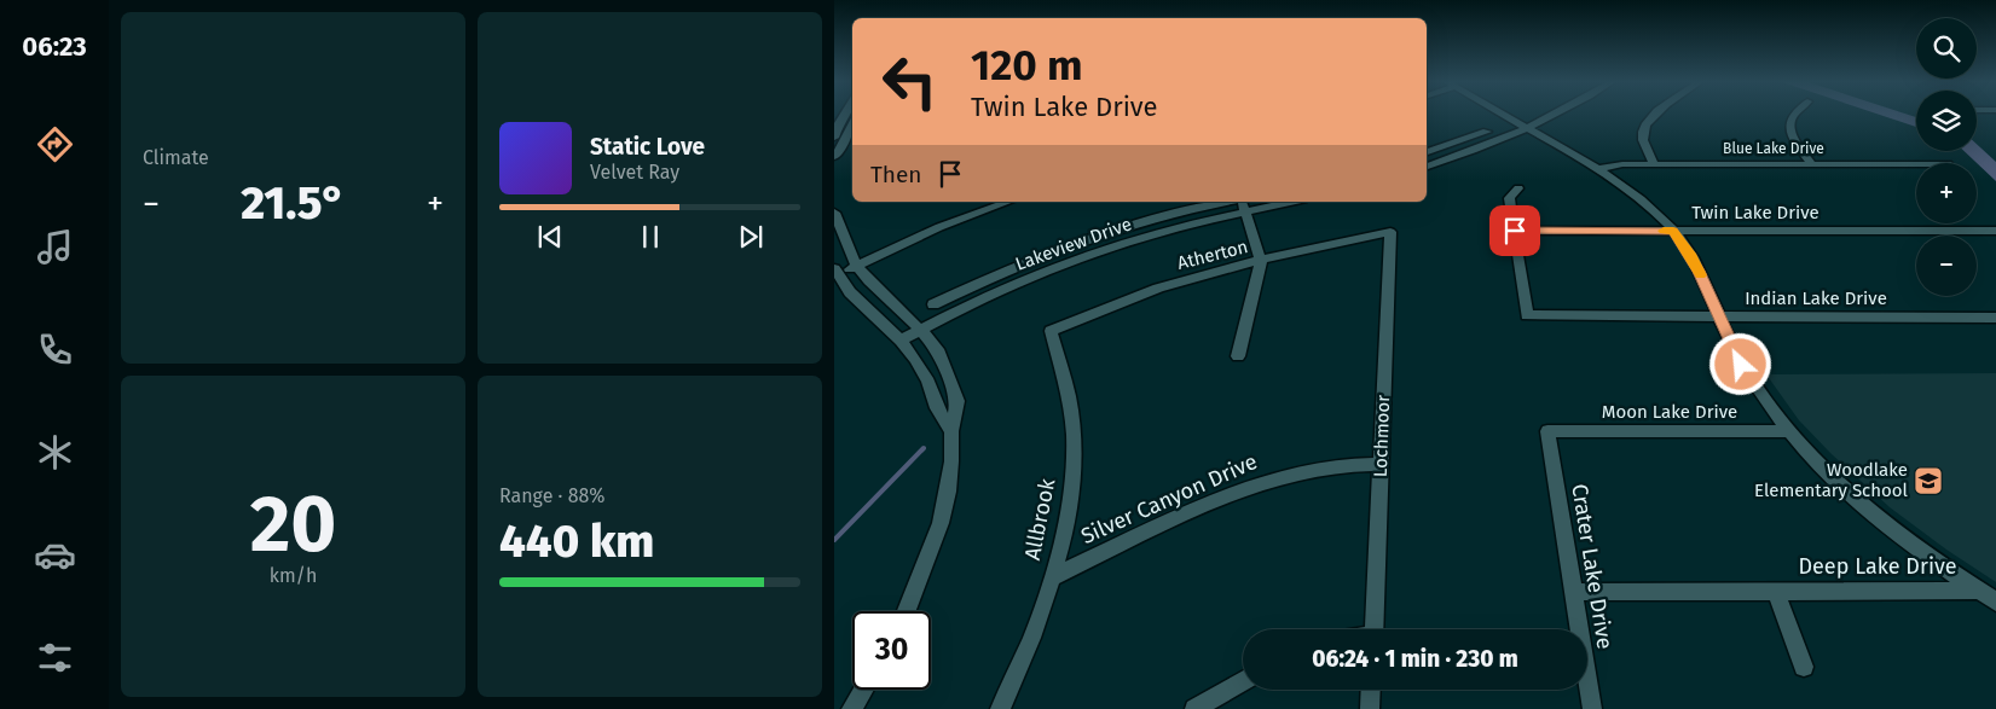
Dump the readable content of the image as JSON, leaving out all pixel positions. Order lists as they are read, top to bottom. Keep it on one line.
{"streets":{"street":["Blue Lake Drive","Twin Lake Drive","Lakeview Drive","Atherton","Indian Lake Drive","Moon Lake Drive","Lochmoor","Silver Canyon Drive","Allbrook","Crater Lake Drive","Deep Lake Drive"]},"crossings":[["Twin Lake Drive","Indian Lake Drive"],["Atherton","Lochmoor"],["Atherton","Allbrook"],["Moon Lake Drive","Crater Lake Drive"],["Lochmoor","Silver Canyon Drive"],["Silver Canyon Drive","Allbrook"],["Crater Lake Drive","Deep Lake Drive"]],"places":{"school or university":["Woodlake Elementary School"]},"page":{"tabs":"06:23","tile":["Climate",["20","km/h"],["Range · 88%","440 km"]],"map_buttons":["+","−"],"turn":["120 m","Twin Lake Drive"],"song":["Static Love","Velvet Ray"],"then":"Then","heat":["−","21.5°","+"],"limit":"30","trip":"06:24 · 1 min · 230 m"}}
